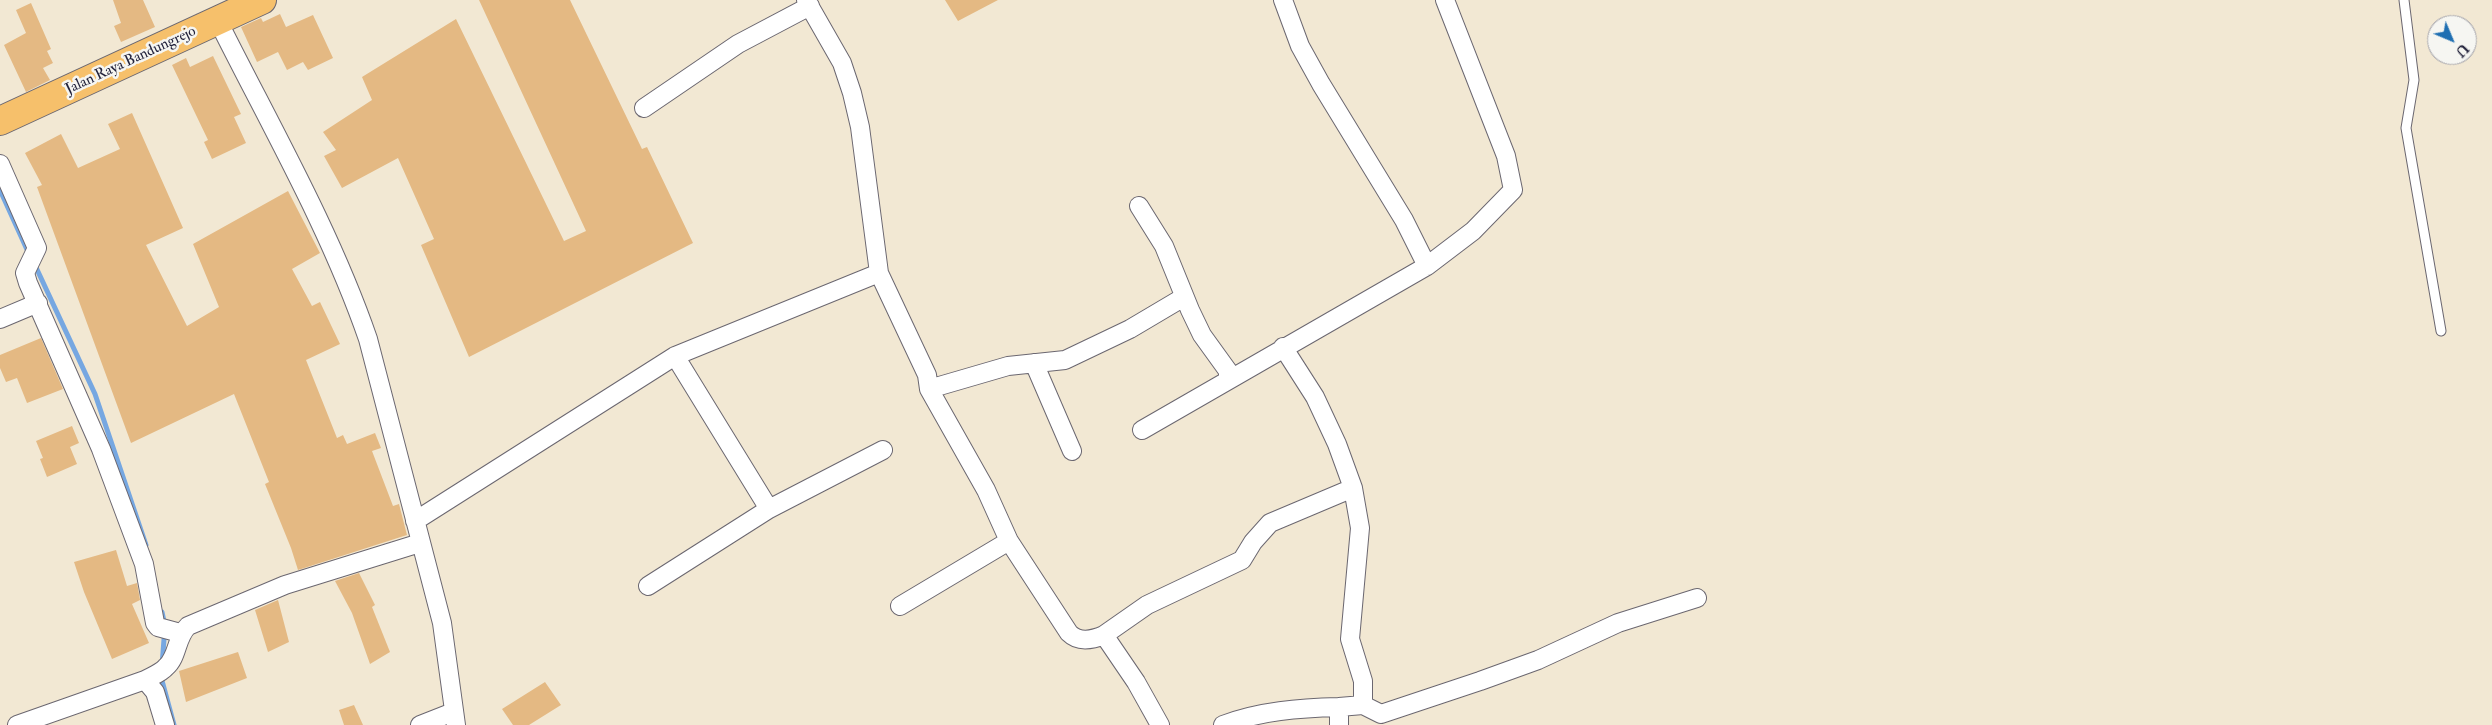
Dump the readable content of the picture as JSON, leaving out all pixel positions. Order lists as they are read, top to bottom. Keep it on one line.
{"streets":{"main road":["Jalan Raya Bandungrejo"]},"north":"bottom right"}
